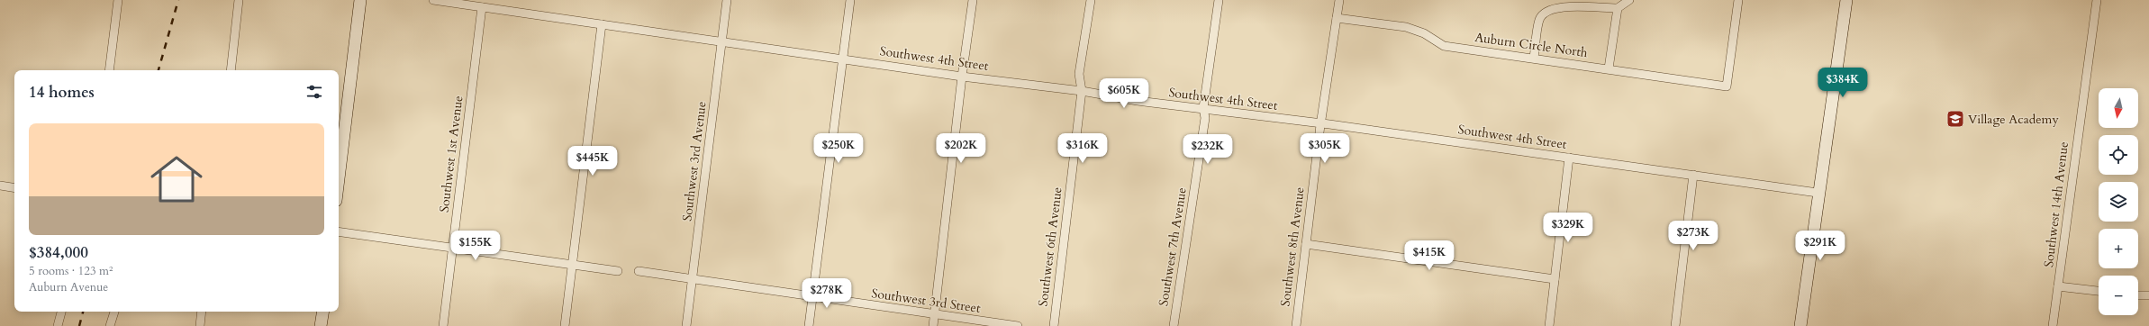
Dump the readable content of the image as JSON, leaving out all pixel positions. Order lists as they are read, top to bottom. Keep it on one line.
{"streets":{"street":["Auburn Circle North","Southwest 4th Street","Southwest 1st Avenue","Southwest 3rd Avenue","Southwest 14th Avenue","Southwest 6th Avenue","Southwest 7th Avenue","Southwest 8th Avenue","Southwest 3rd Street"]},"crossings":[["Auburn Circle North","Southwest 8th Avenue"],["Southwest 4th Street","Southwest 1st Avenue"],["Southwest 4th Street","Southwest 3rd Avenue"],["Southwest 4th Street","Southwest 6th Avenue"],["Southwest 4th Street","Southwest 7th Avenue"],["Southwest 4th Street","Southwest 8th Avenue"],["Southwest 3rd Avenue","Southwest 3rd Street"]],"places":{"school or university":["Village Academy"]},"north":"bottom","page":{"price":["$384K","$605K","$250K","$202K","$316K","$305K","$232K","$445K","$329K","$273K","$155K","$291K","$415K","$278K"],"heading":"14 homes","map_buttons":["+","−"],"list":[{"name":"$384,000","note":"5 rooms · 123 m² · Auburn Avenue"}]}}
